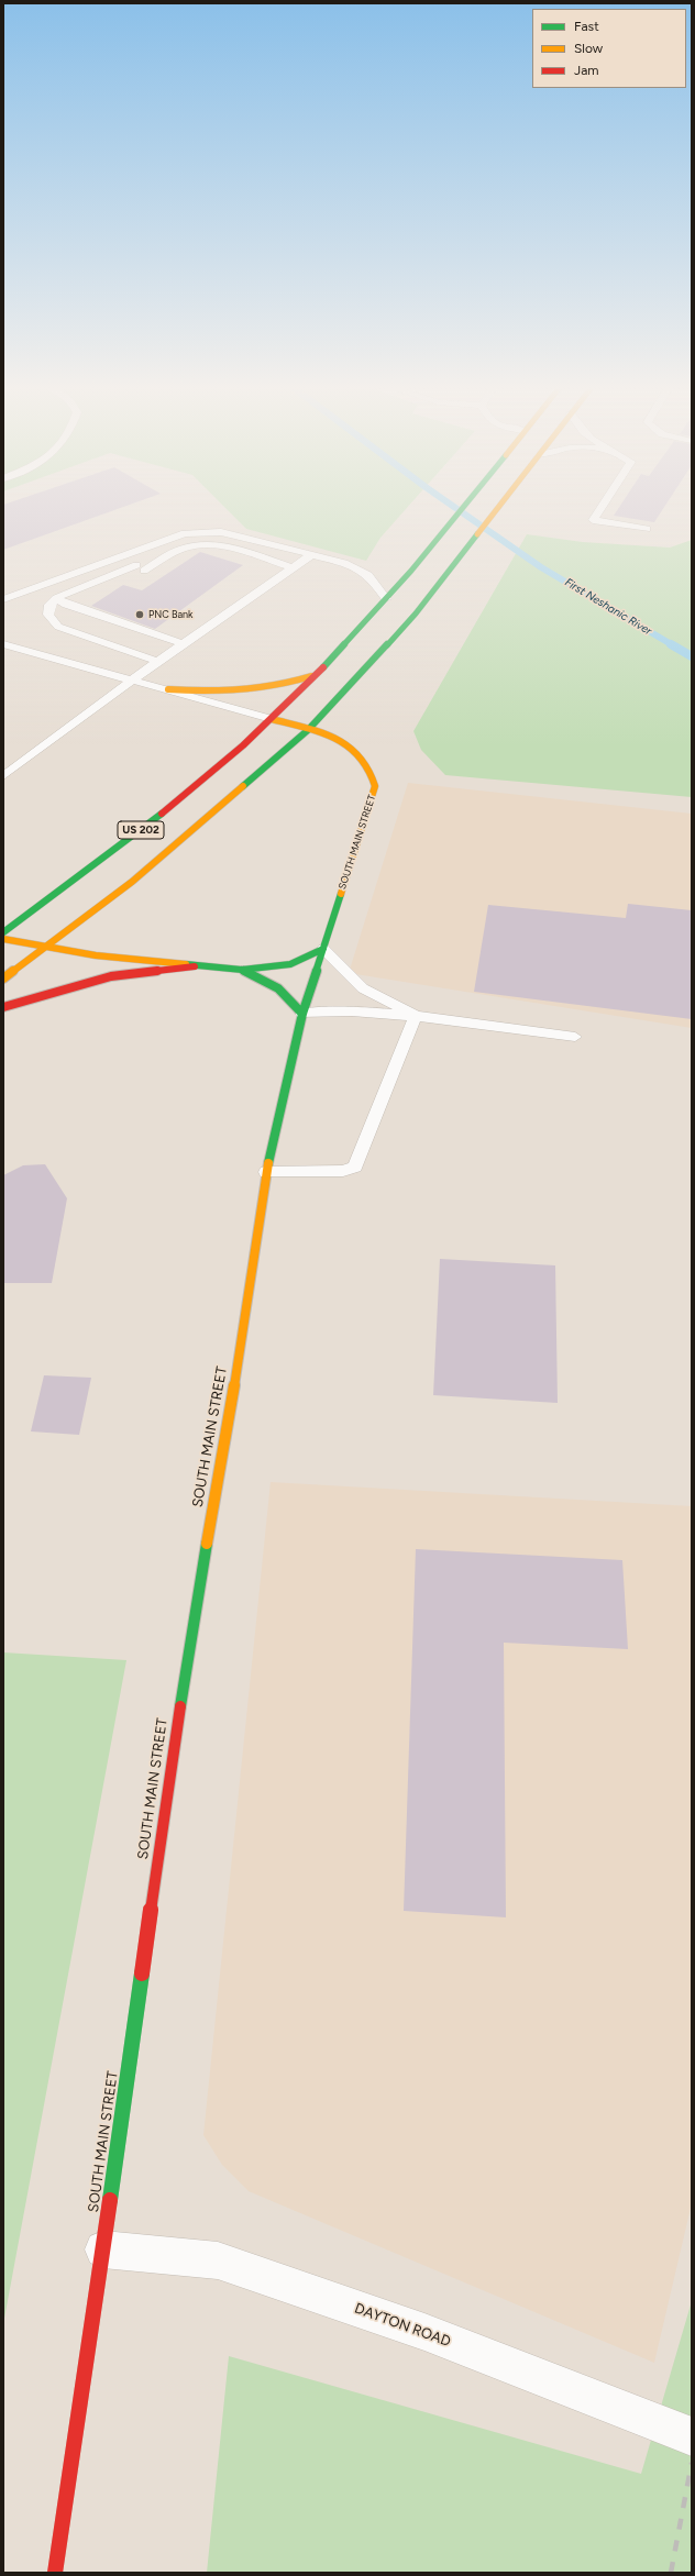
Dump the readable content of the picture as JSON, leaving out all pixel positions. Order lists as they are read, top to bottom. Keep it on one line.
{"streets":{"main road":["US 202","SOUTH MAIN STREET"],"street":["DAYTON ROAD"]},"crossings":[["US 202","SOUTH MAIN STREET"],["SOUTH MAIN STREET","DAYTON ROAD"]],"water":["First Neshanic River"],"places":["PNC Bank"],"legend":["Fast","Slow","Jam"]}
